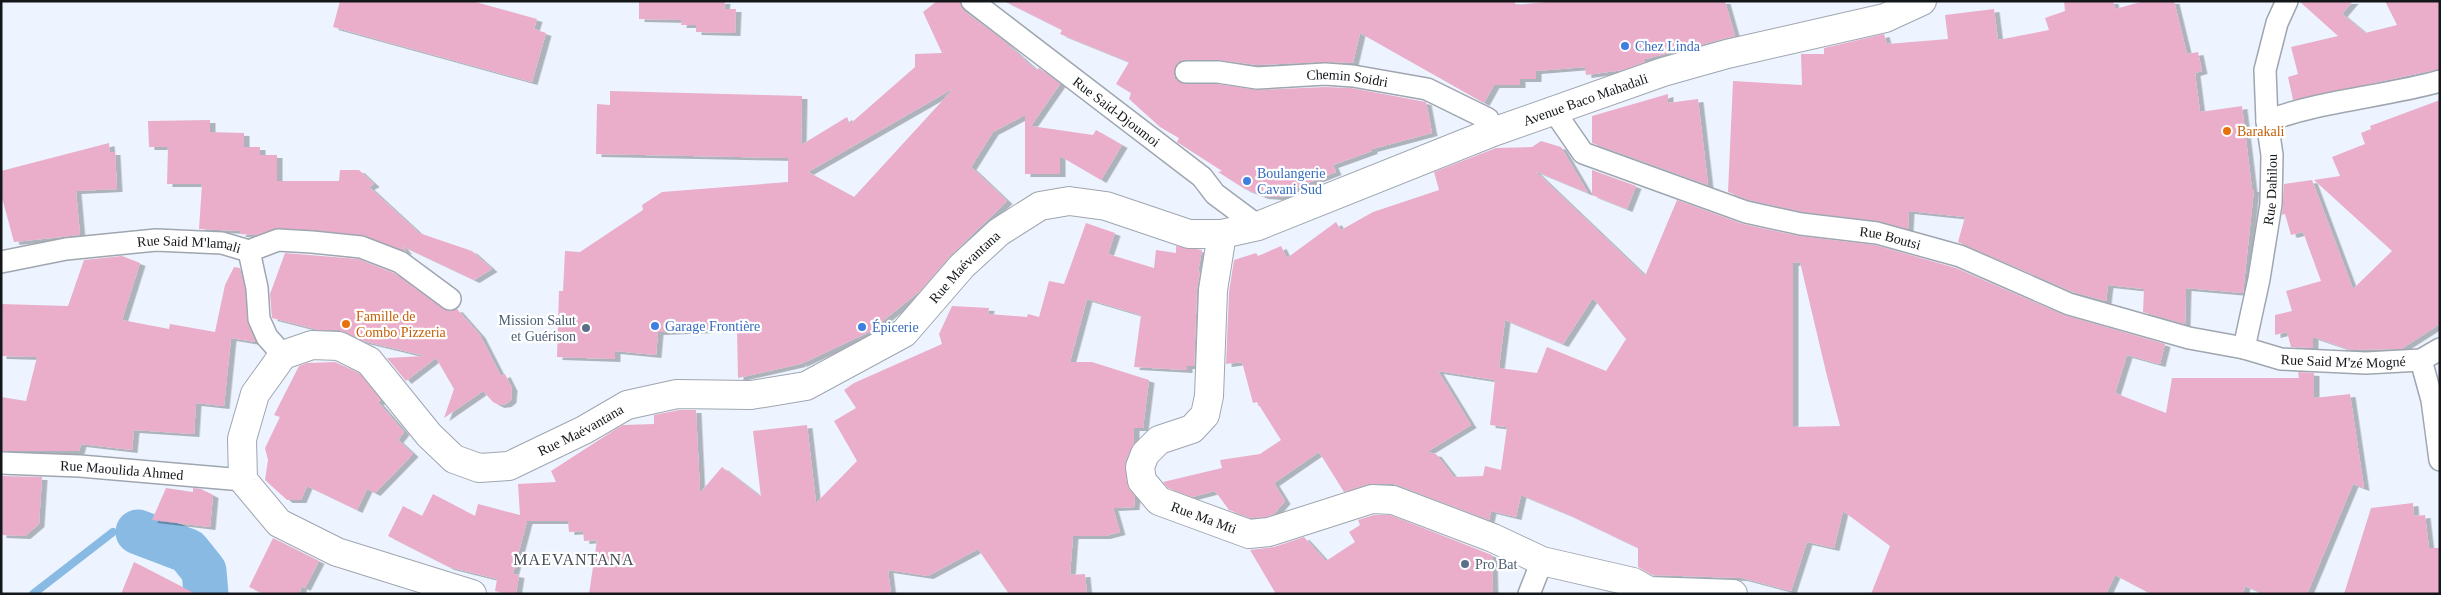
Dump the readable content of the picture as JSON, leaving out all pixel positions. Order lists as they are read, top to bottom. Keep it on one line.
{"streets":{"street":["Chemin Soidri","Avenue Baco Mahadali","Rue Said-Djoumoi","Rue Dahilou","Rue Boutsi","Rue Said M'lamali","Rue Maévantana","Rue Said M'zé Mogné","Rue Maoulida Ahmed","Rue Ma Mti"]},"crossings":[["Chemin Soidri","Avenue Baco Mahadali"],["Avenue Baco Mahadali","Rue Said-Djoumoi"],["Avenue Baco Mahadali","Rue Boutsi"],["Avenue Baco Mahadali","Rue Maévantana"],["Rue Said-Djoumoi","Rue Maévantana"],["Rue Dahilou","Rue Boutsi"],["Rue Dahilou","Rue Said M'zé Mogné"],["Rue Boutsi","Rue Said M'zé Mogné"],["Rue Maévantana","Rue Ma Mti"]],"districts":["MAEVANTANA"],"places":["Chez Linda","Barakali","Boulangerie Cavani Sud","Famille de Combo Pizzeria","Garage Frontière","Épicerie","Mission Salut et Guérison","Pro Bat"]}
